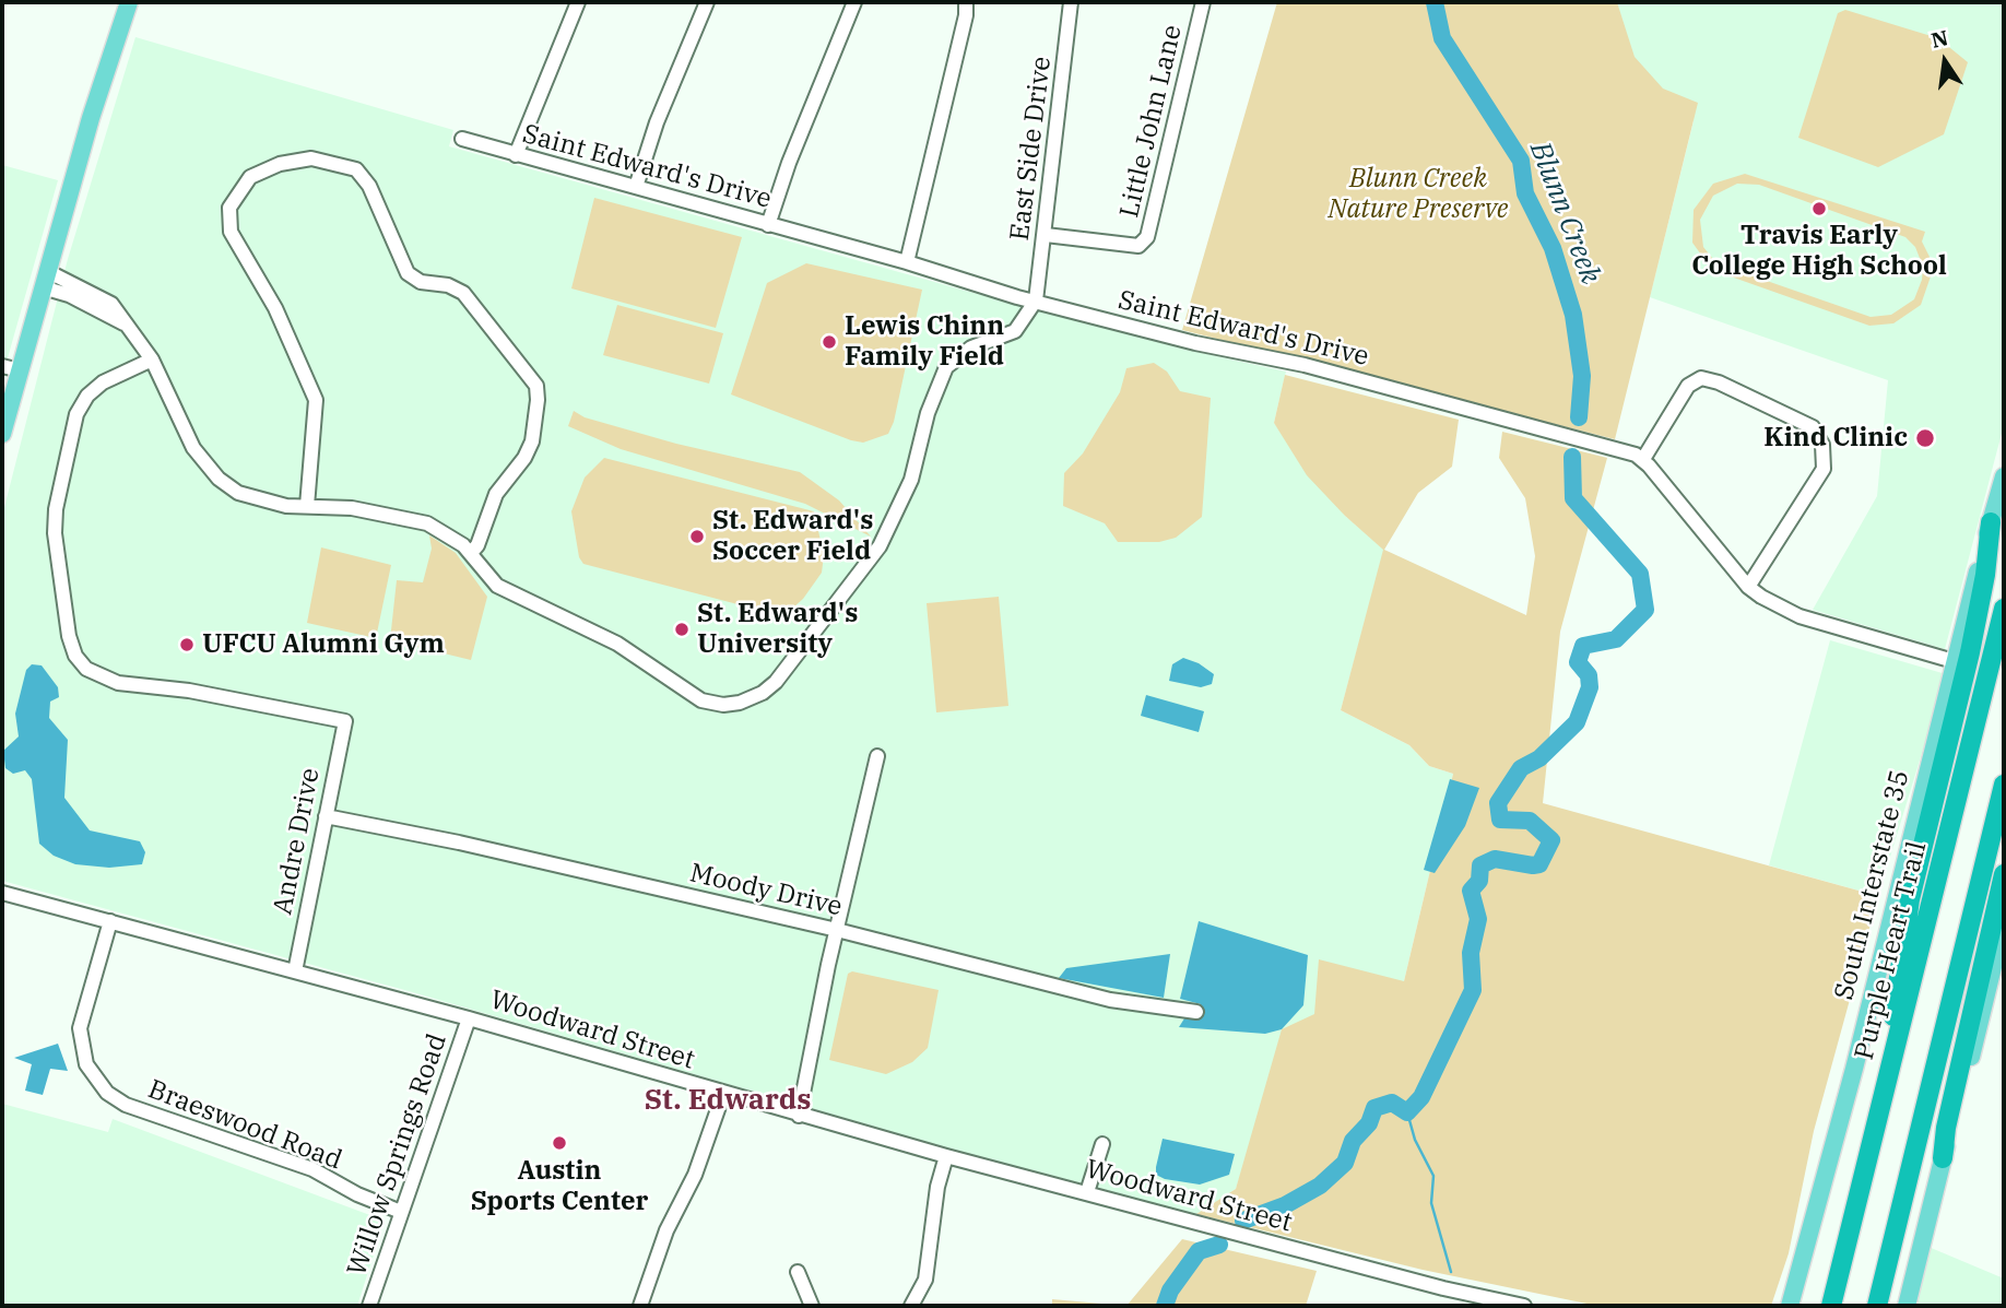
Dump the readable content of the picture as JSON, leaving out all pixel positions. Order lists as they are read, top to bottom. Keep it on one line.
{"streets":{"highway":["Purple Heart Trail"],"main road":["South Interstate 35"],"street":["Little John Lane","East Side Drive","Saint Edward's Drive","Andre Drive","Moody Drive","Woodward Street","Braeswood Road","Willow Springs Road"]},"crossings":[["Little John Lane","East Side Drive"],["East Side Drive","Saint Edward's Drive"],["Andre Drive","Moody Drive"],["Andre Drive","Woodward Street"],["Woodward Street","Braeswood Road"],["Woodward Street","Willow Springs Road"],["Braeswood Road","Willow Springs Road"]],"districts":["St. Edwards"],"water":["Blunn Creek"],"parks":["Blunn Creek Nature Preserve"],"places":["Travis Early College High School","Lewis Chinn Family Field","Kind Clinic","St. Edward's Soccer Field","St. Edward's University","UFCU Alumni Gym","Austin Sports Center"],"north":"top"}
